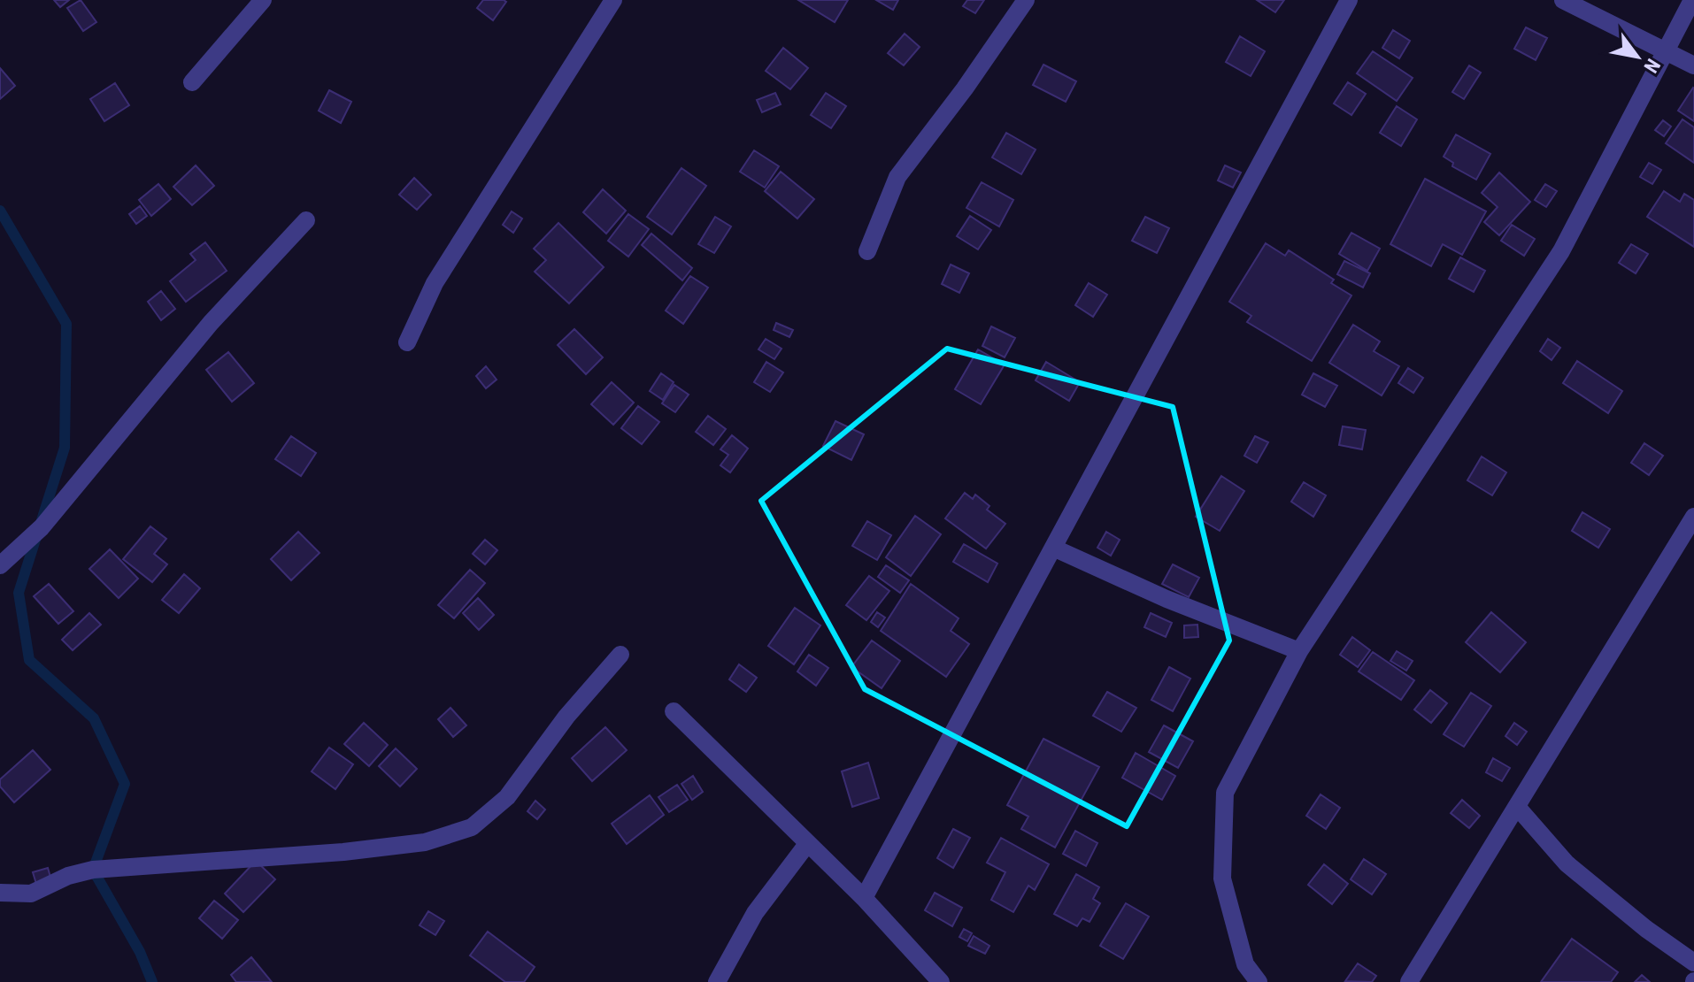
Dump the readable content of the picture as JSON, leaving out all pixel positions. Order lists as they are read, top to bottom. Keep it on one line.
{"north":"bottom right"}
